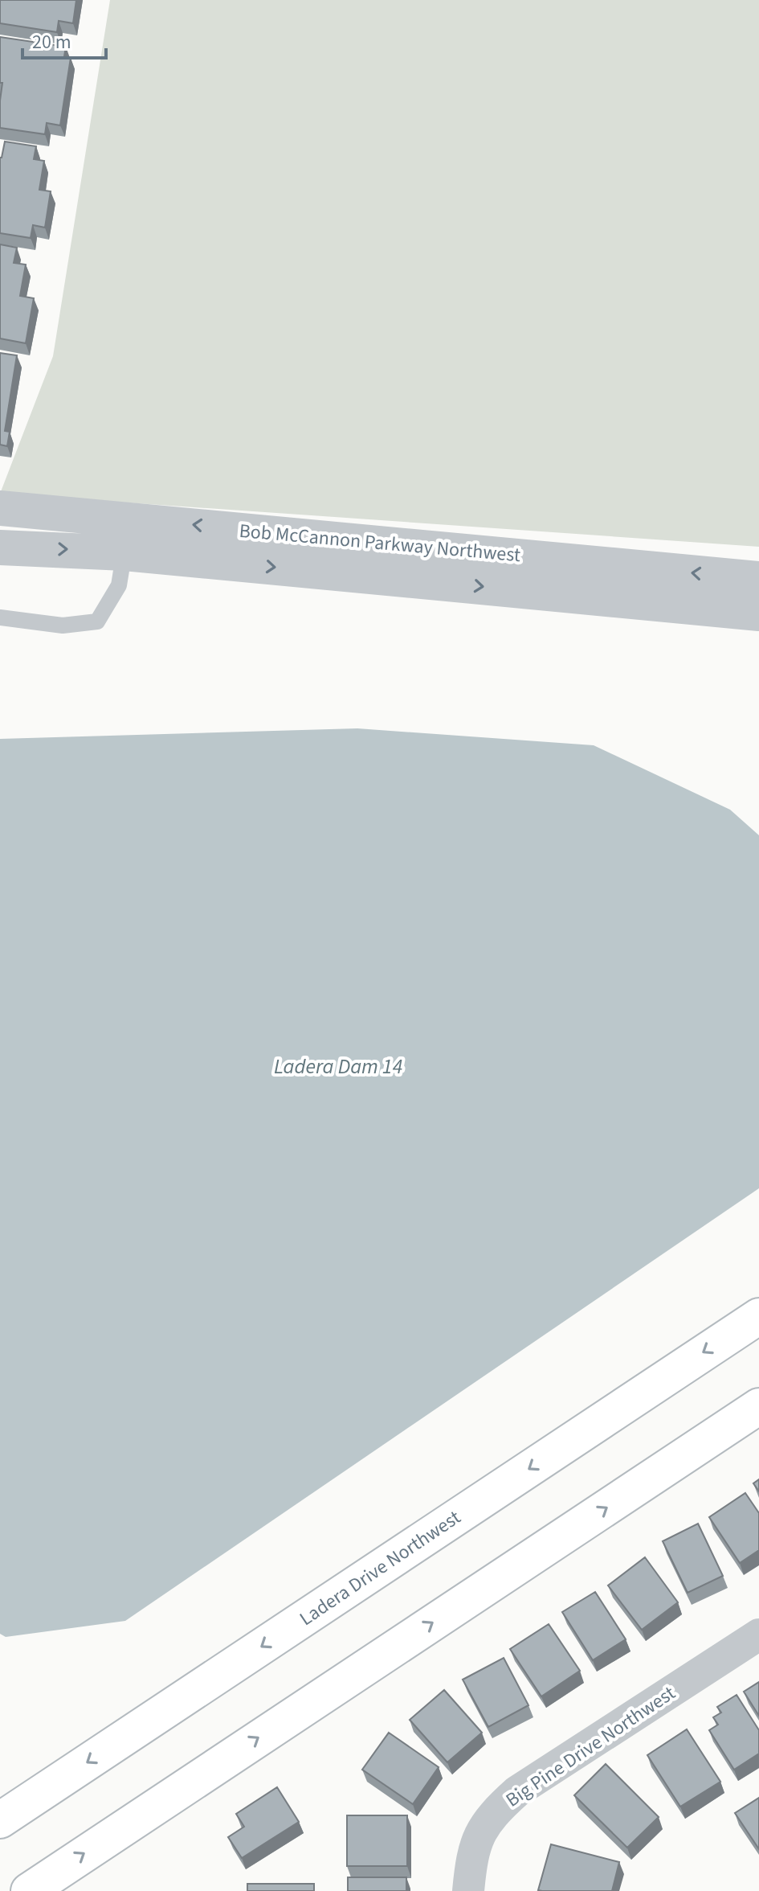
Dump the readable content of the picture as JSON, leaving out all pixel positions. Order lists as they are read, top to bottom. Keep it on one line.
{"streets":{"main road":["Ladera Drive Northwest"],"street":["Bob McCannon Parkway Northwest","Big Pine Drive Northwest"]},"water":["Ladera Dam 14"],"scale_bar":"20 m"}
